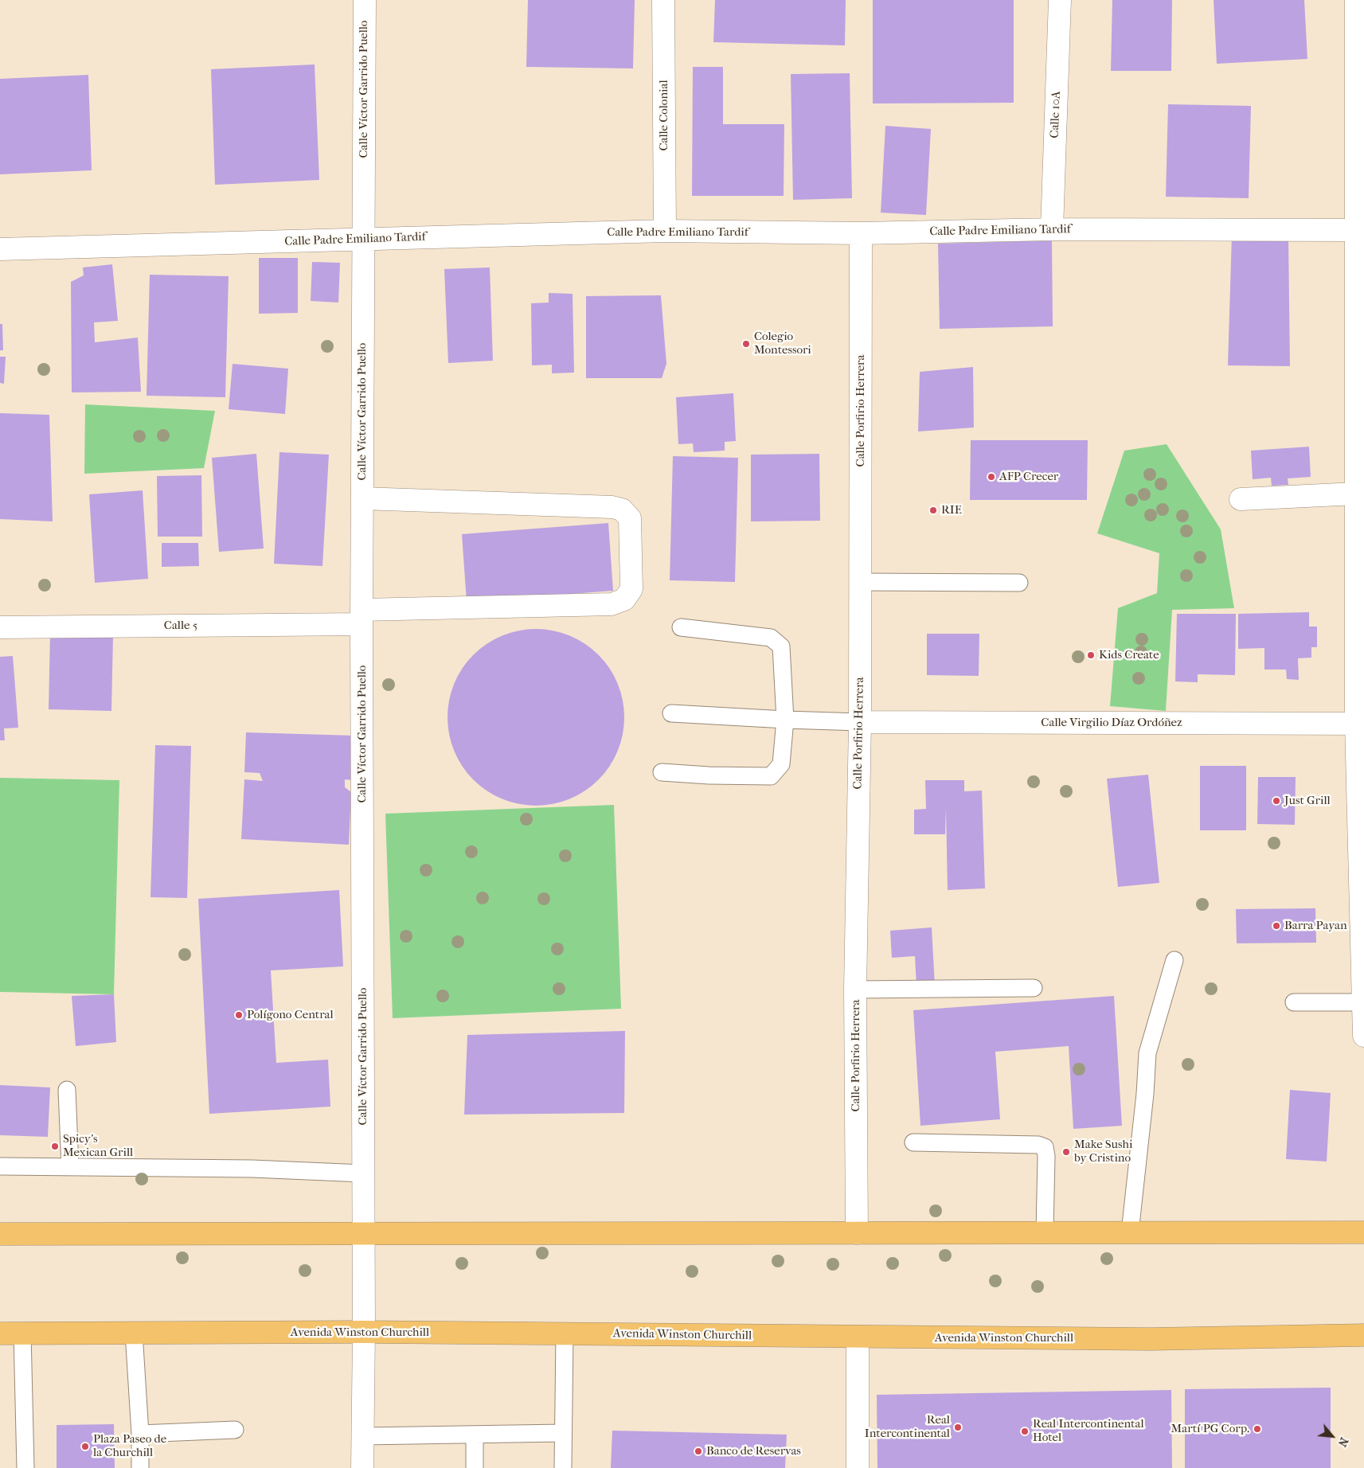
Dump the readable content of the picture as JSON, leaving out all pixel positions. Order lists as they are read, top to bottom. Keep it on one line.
{"streets":{"main road":["Avenida Winston Churchill"],"street":["Calle Víctor Garrido Puello","Calle 10A","Calle Colonial","Calle Padre Emiliano Tardif","Calle Porfirio Herrera","Calle 5","Calle Virgilio Díaz Ordóñez"]},"crossings":[["Calle Víctor Garrido Puello","Calle Padre Emiliano Tardif"],["Calle Víctor Garrido Puello","Calle 5"],["Calle Víctor Garrido Puello","Avenida Winston Churchill"],["Calle 10A","Calle Padre Emiliano Tardif"],["Calle Colonial","Calle Padre Emiliano Tardif"],["Calle Padre Emiliano Tardif","Calle Porfirio Herrera"],["Calle Porfirio Herrera","Calle Virgilio Díaz Ordóñez"]],"places":["Colegio Montessori","AFP Crecer","RIE","Kids Create","Just Grill","Barra Payan","Polígono Central","Spicy's Mexican Grill","Make Sushi by Cristino","Real Intercontinental","Martí PG Corp.","Real Intercontinental Hotel","Plaza Paseo de la Churchill","Banco de Reservas"],"north":"bottom right"}
